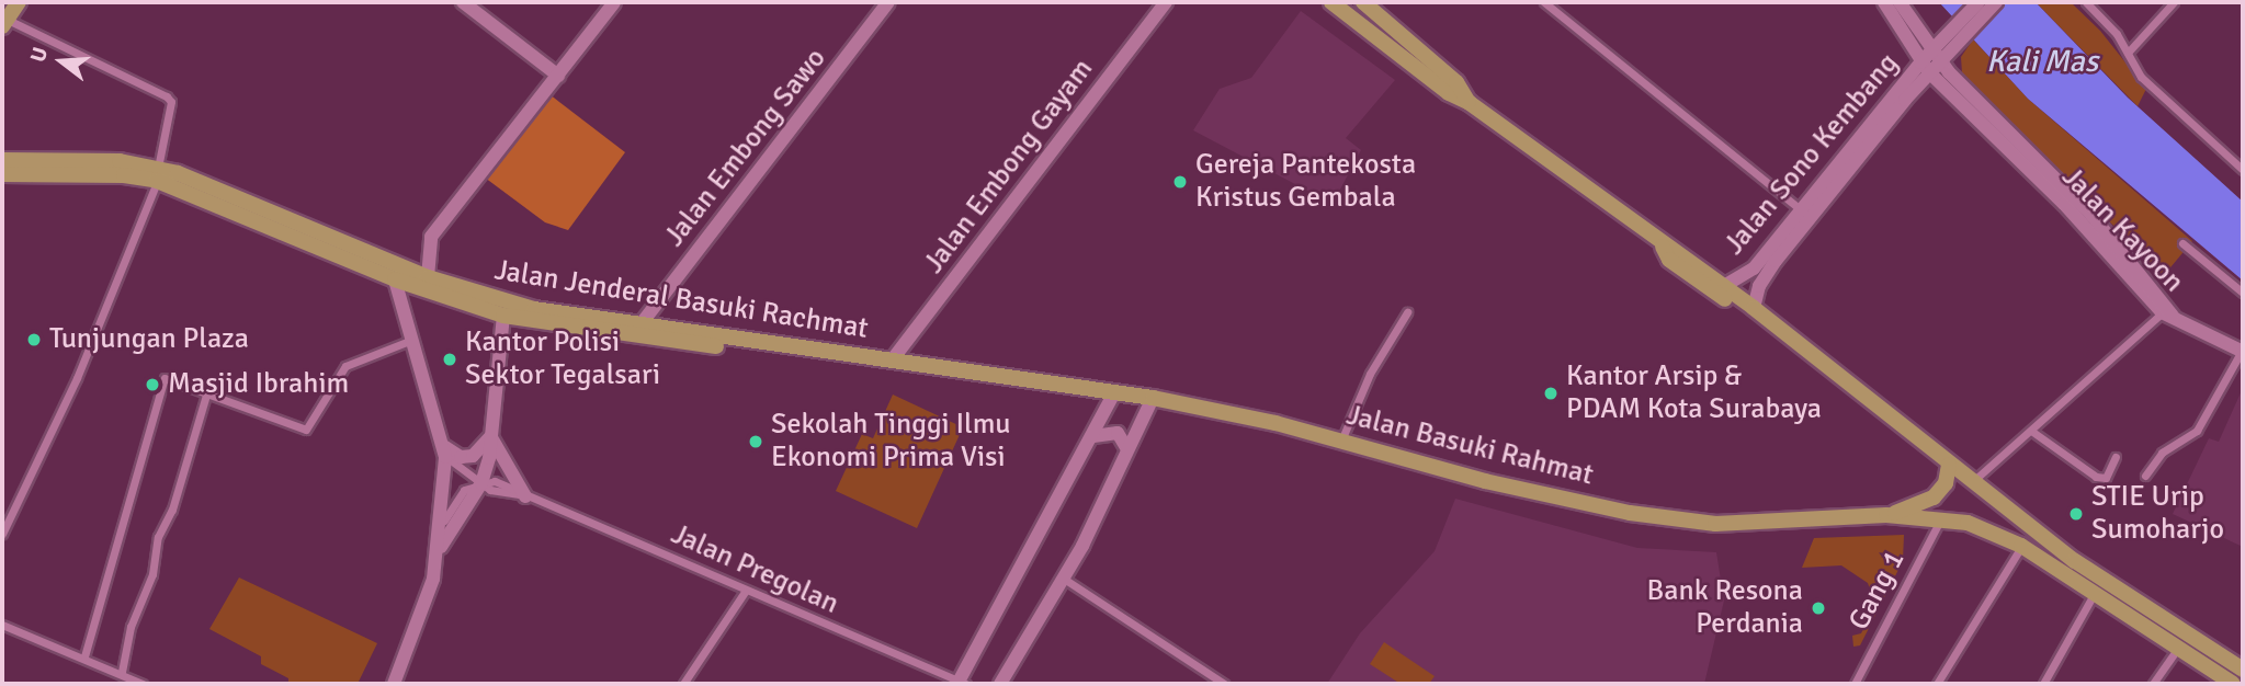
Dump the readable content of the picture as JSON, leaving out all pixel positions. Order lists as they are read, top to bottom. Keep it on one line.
{"streets":{"main road":["Jalan Jenderal Basuki Rachmat","Jalan Basuki Rahmat"],"street":["Jalan Embong Sawo","Jalan Sono Kembang","Jalan Embong Gayam","Jalan Kayoon","Jalan Pregolan","Gang 1"]},"crossings":[["Jalan Embong Sawo","Jalan Jenderal Basuki Rachmat"],["Jalan Sono Kembang","Jalan Kayoon"],["Jalan Embong Gayam","Jalan Jenderal Basuki Rachmat"],["Jalan Jenderal Basuki Rachmat","Jalan Basuki Rahmat"]],"water":["Kali Mas"],"places":["Gereja Pantekosta Kristus Gembala","Tunjungan Plaza","Kantor Polisi Sektor Tegalsari","Masjid Ibrahim","Kantor Arsip & PDAM Kota Surabaya","Sekolah Tinggi Ilmu Ekonomi Prima Visi","STIE Urip Sumoharjo","Bank Resona Perdania"],"north":"left"}
